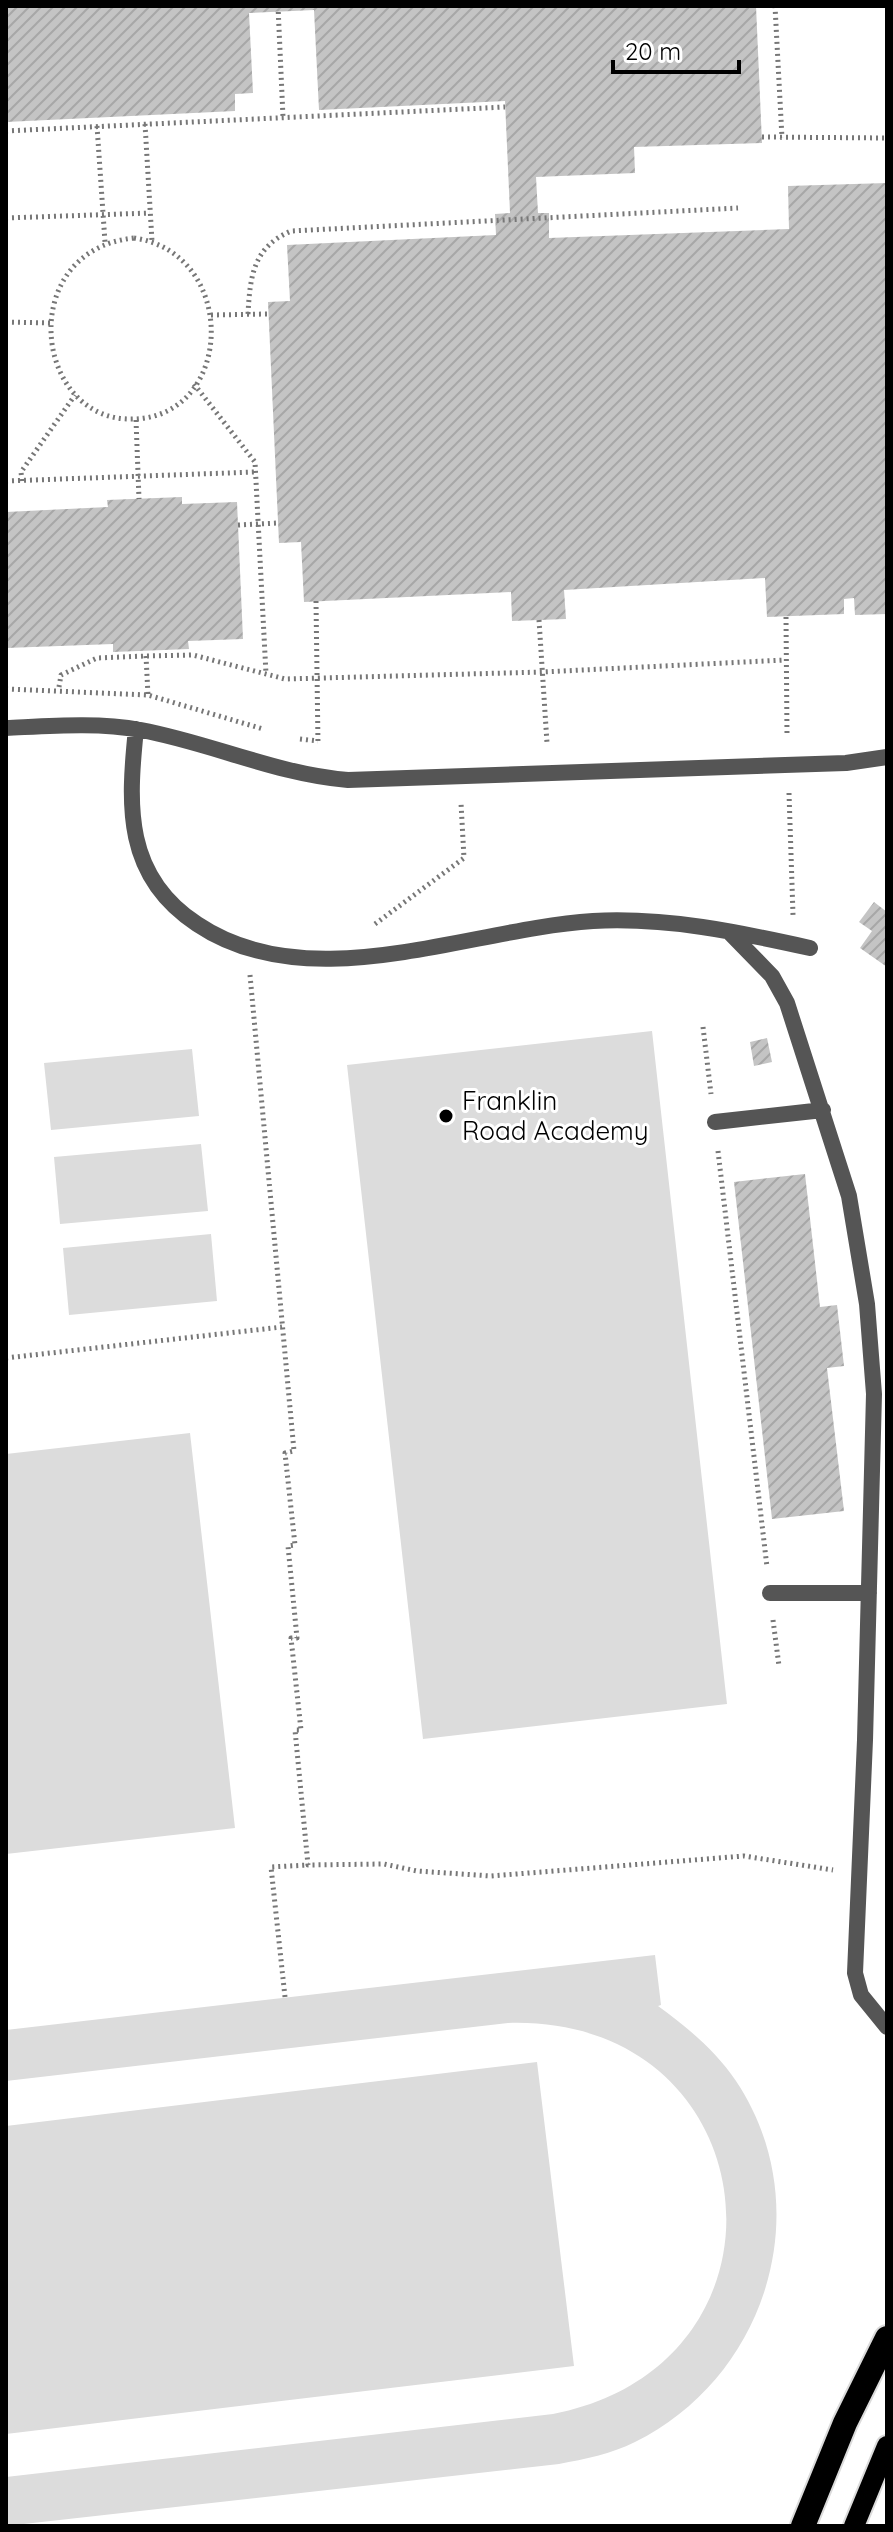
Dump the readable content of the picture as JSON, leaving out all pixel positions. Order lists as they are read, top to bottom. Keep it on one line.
{"places":["Franklin Road Academy"],"scale_bar":"20 m"}
